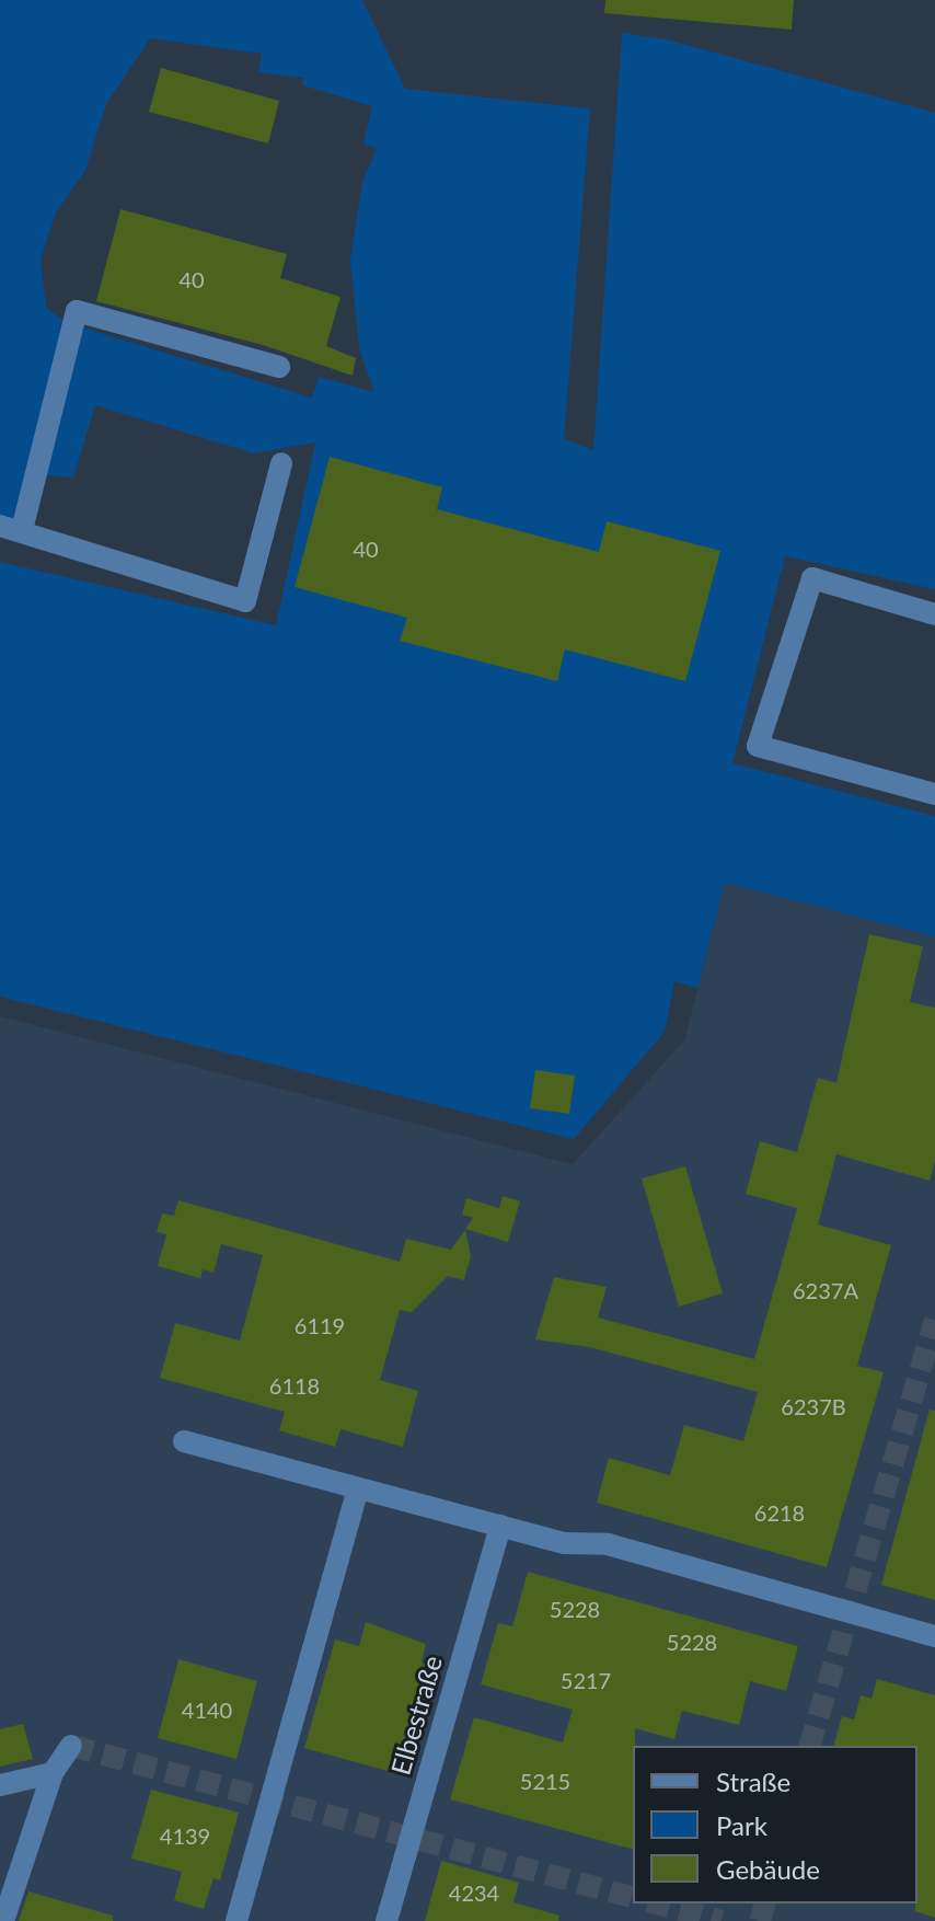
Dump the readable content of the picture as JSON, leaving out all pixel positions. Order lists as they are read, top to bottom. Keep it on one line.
{"streets":{"lane":["Elbestraße"]},"house_numbers":["40","40","6237A","6119","6118","6237B","6218","5228","5228","5217","4140","5215","4139","4234"],"legend":["Straße","Park","Gebäude"]}
